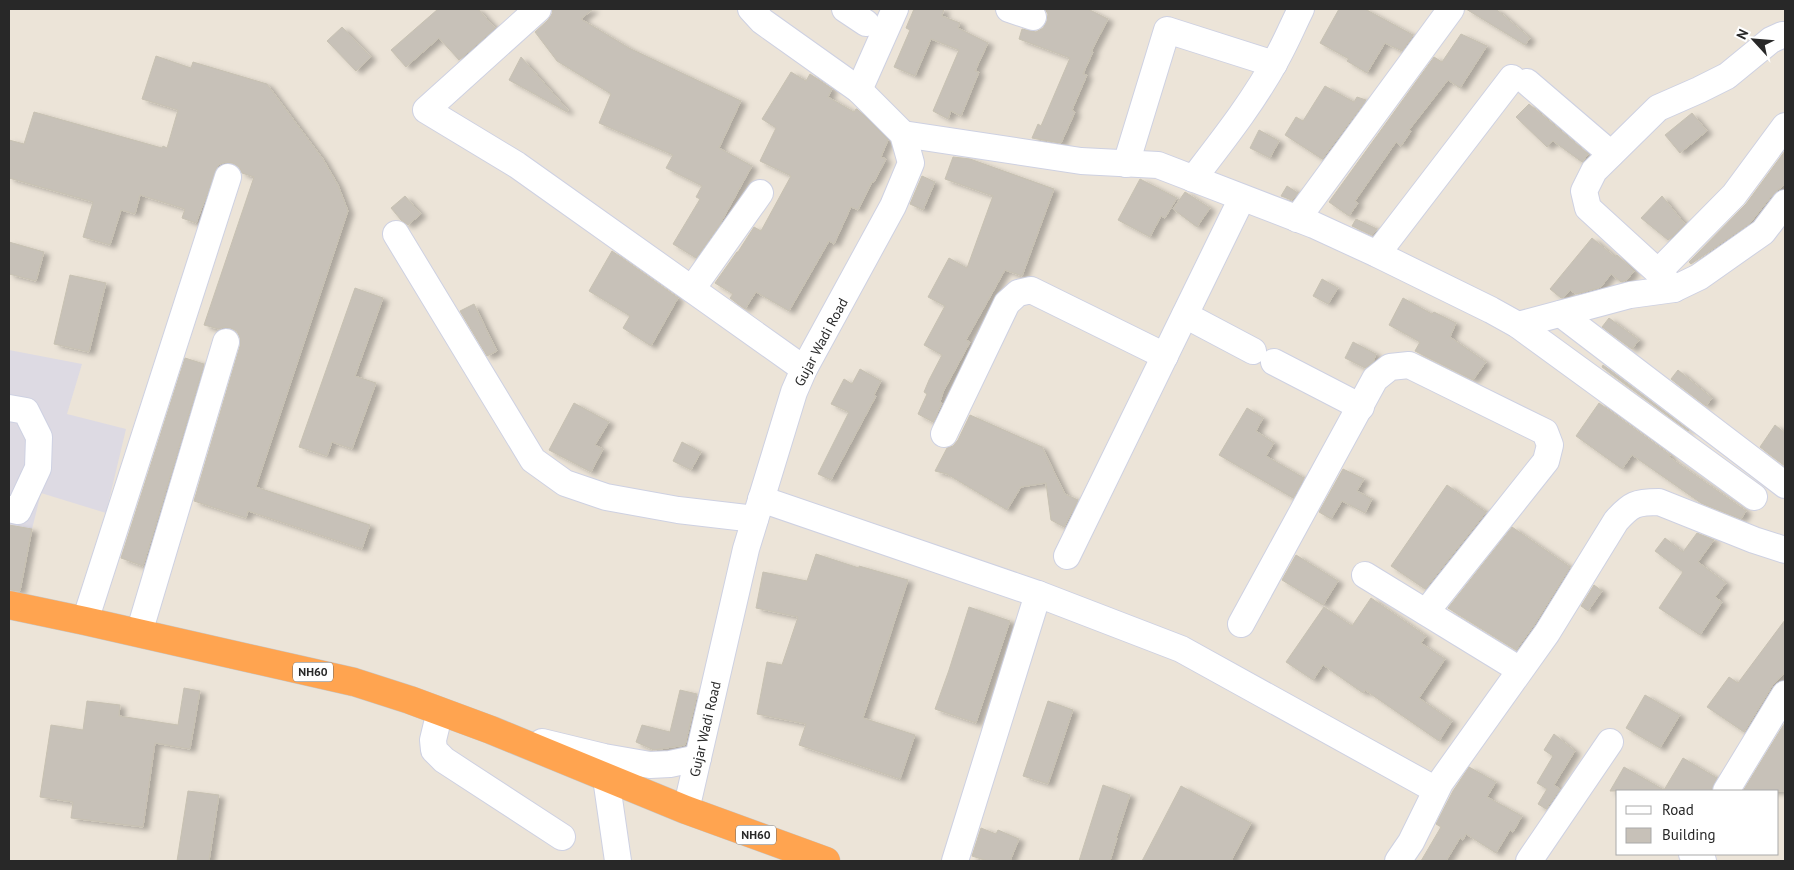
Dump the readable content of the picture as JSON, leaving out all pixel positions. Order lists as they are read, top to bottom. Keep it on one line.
{"streets":{"highway":["NH60"],"street":["Gujar Wadi Road"]},"crossings":[["Gujar Wadi Road","NH60"]],"legend":["Road","Building"],"north":"top left"}
